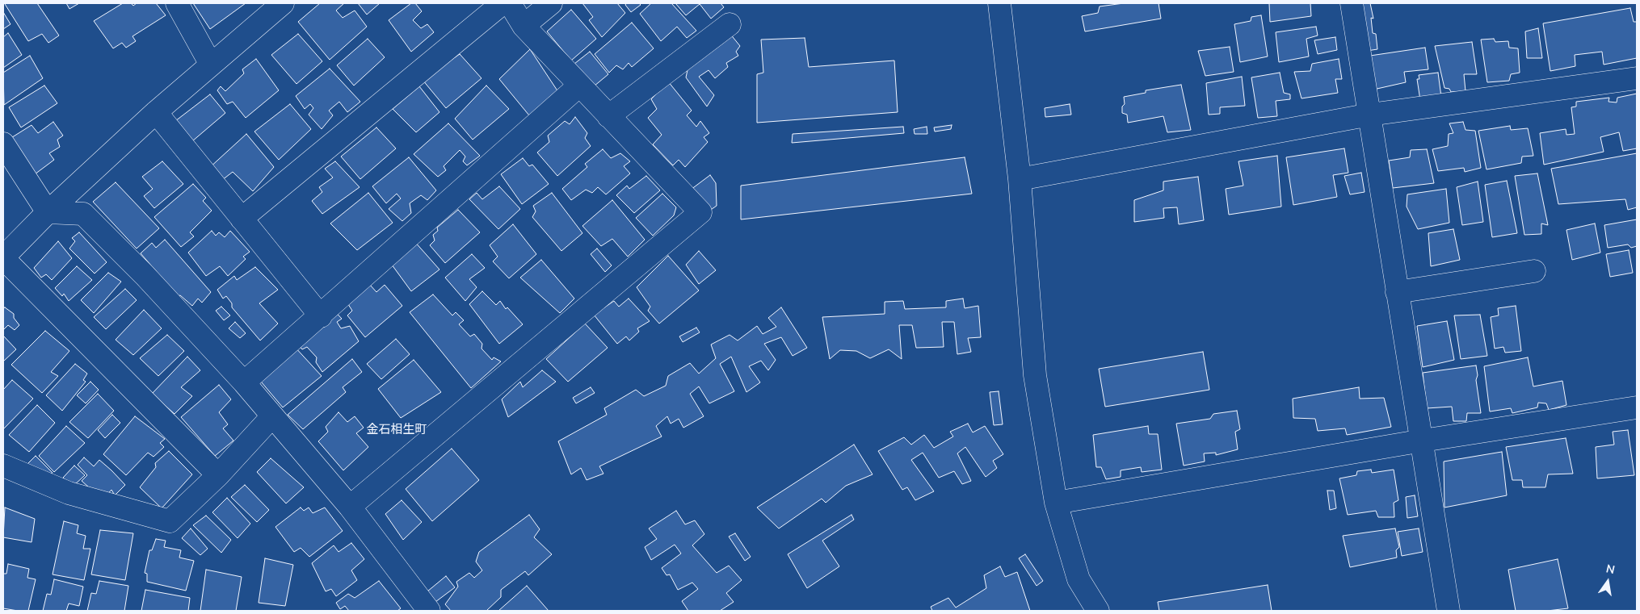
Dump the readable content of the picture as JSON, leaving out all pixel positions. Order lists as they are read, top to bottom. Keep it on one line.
{"districts":["金石相生町"],"north":"top"}
